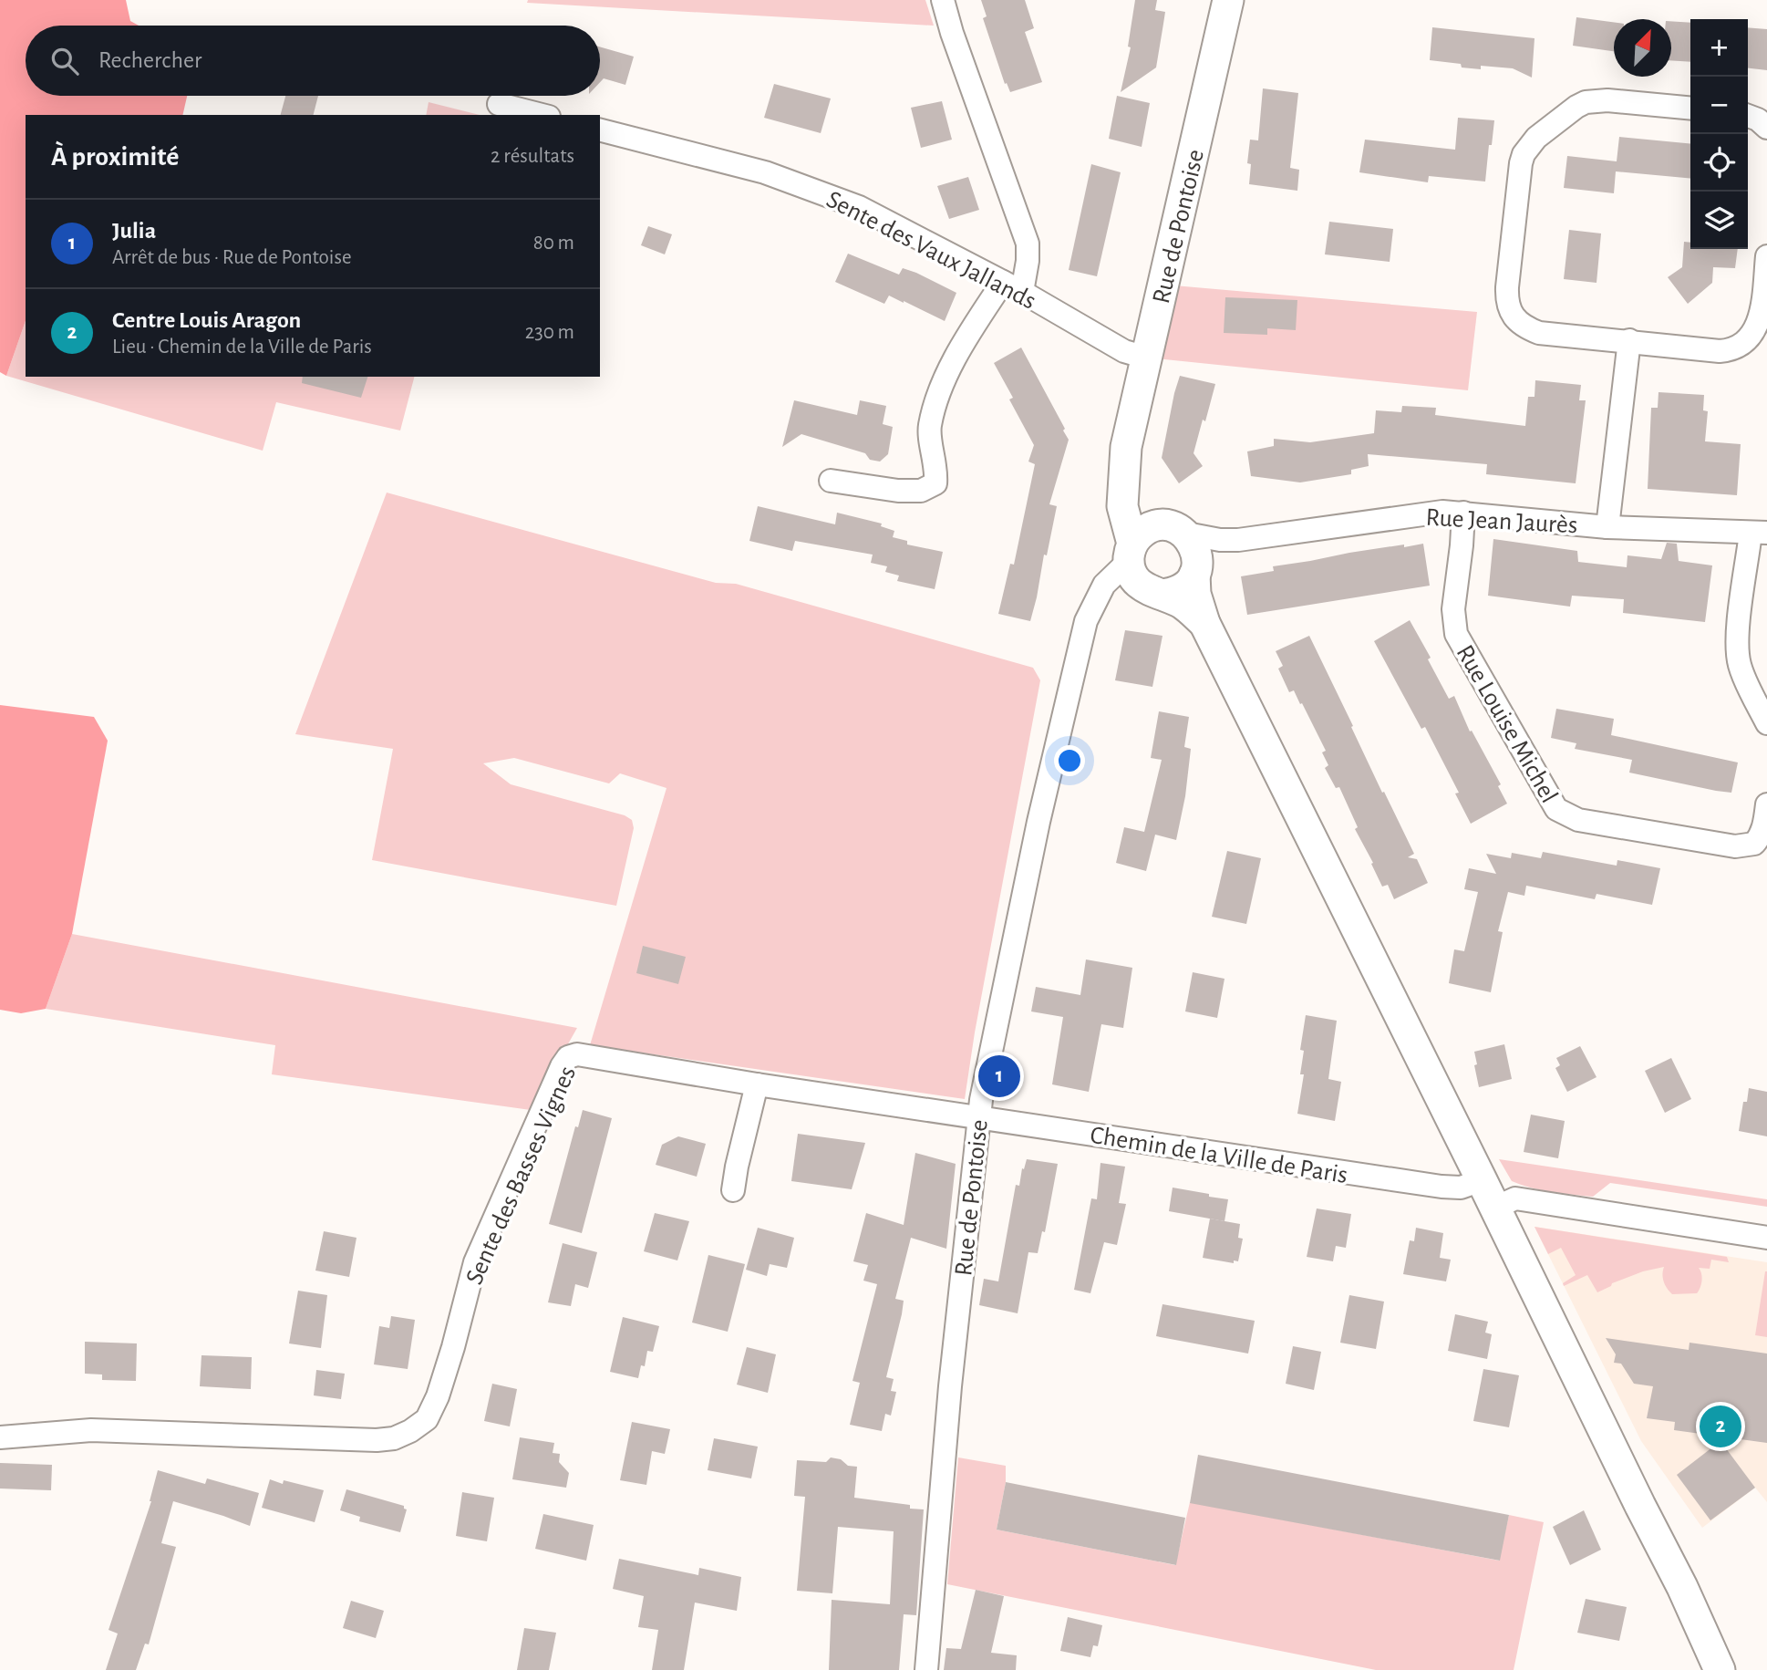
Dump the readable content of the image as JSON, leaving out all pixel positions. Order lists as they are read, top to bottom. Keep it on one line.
{"streets":{"main road":["Rue de Pontoise"],"street":["Sente des Vaux Jallands","Rue Jean Jaurès","Rue Louise Michel","Chemin de la Ville de Paris","Sente des Basses Vignes"]},"crossings":[["Rue de Pontoise","Sente des Vaux Jallands"],["Rue de Pontoise","Rue Jean Jaurès"],["Rue de Pontoise","Chemin de la Ville de Paris"],["Rue de Pontoise","Sente des Basses Vignes"],["Rue Jean Jaurès","Rue Louise Michel"],["Chemin de la Ville de Paris","Sente des Basses Vignes"]],"north":"top right","page":{"map_buttons":["+","−"],"search":"Rechercher","heading":["À proximité","2 résultats"],"list":[{"mark":"1","name":"Julia","note":"Arrêt de bus · Rue de Pontoise","value":"80 m"},{"mark":"2","name":"Centre Louis Aragon","note":"Lieu · Chemin de la Ville de Paris","value":"230 m"}],"pins":["1","2"]}}
